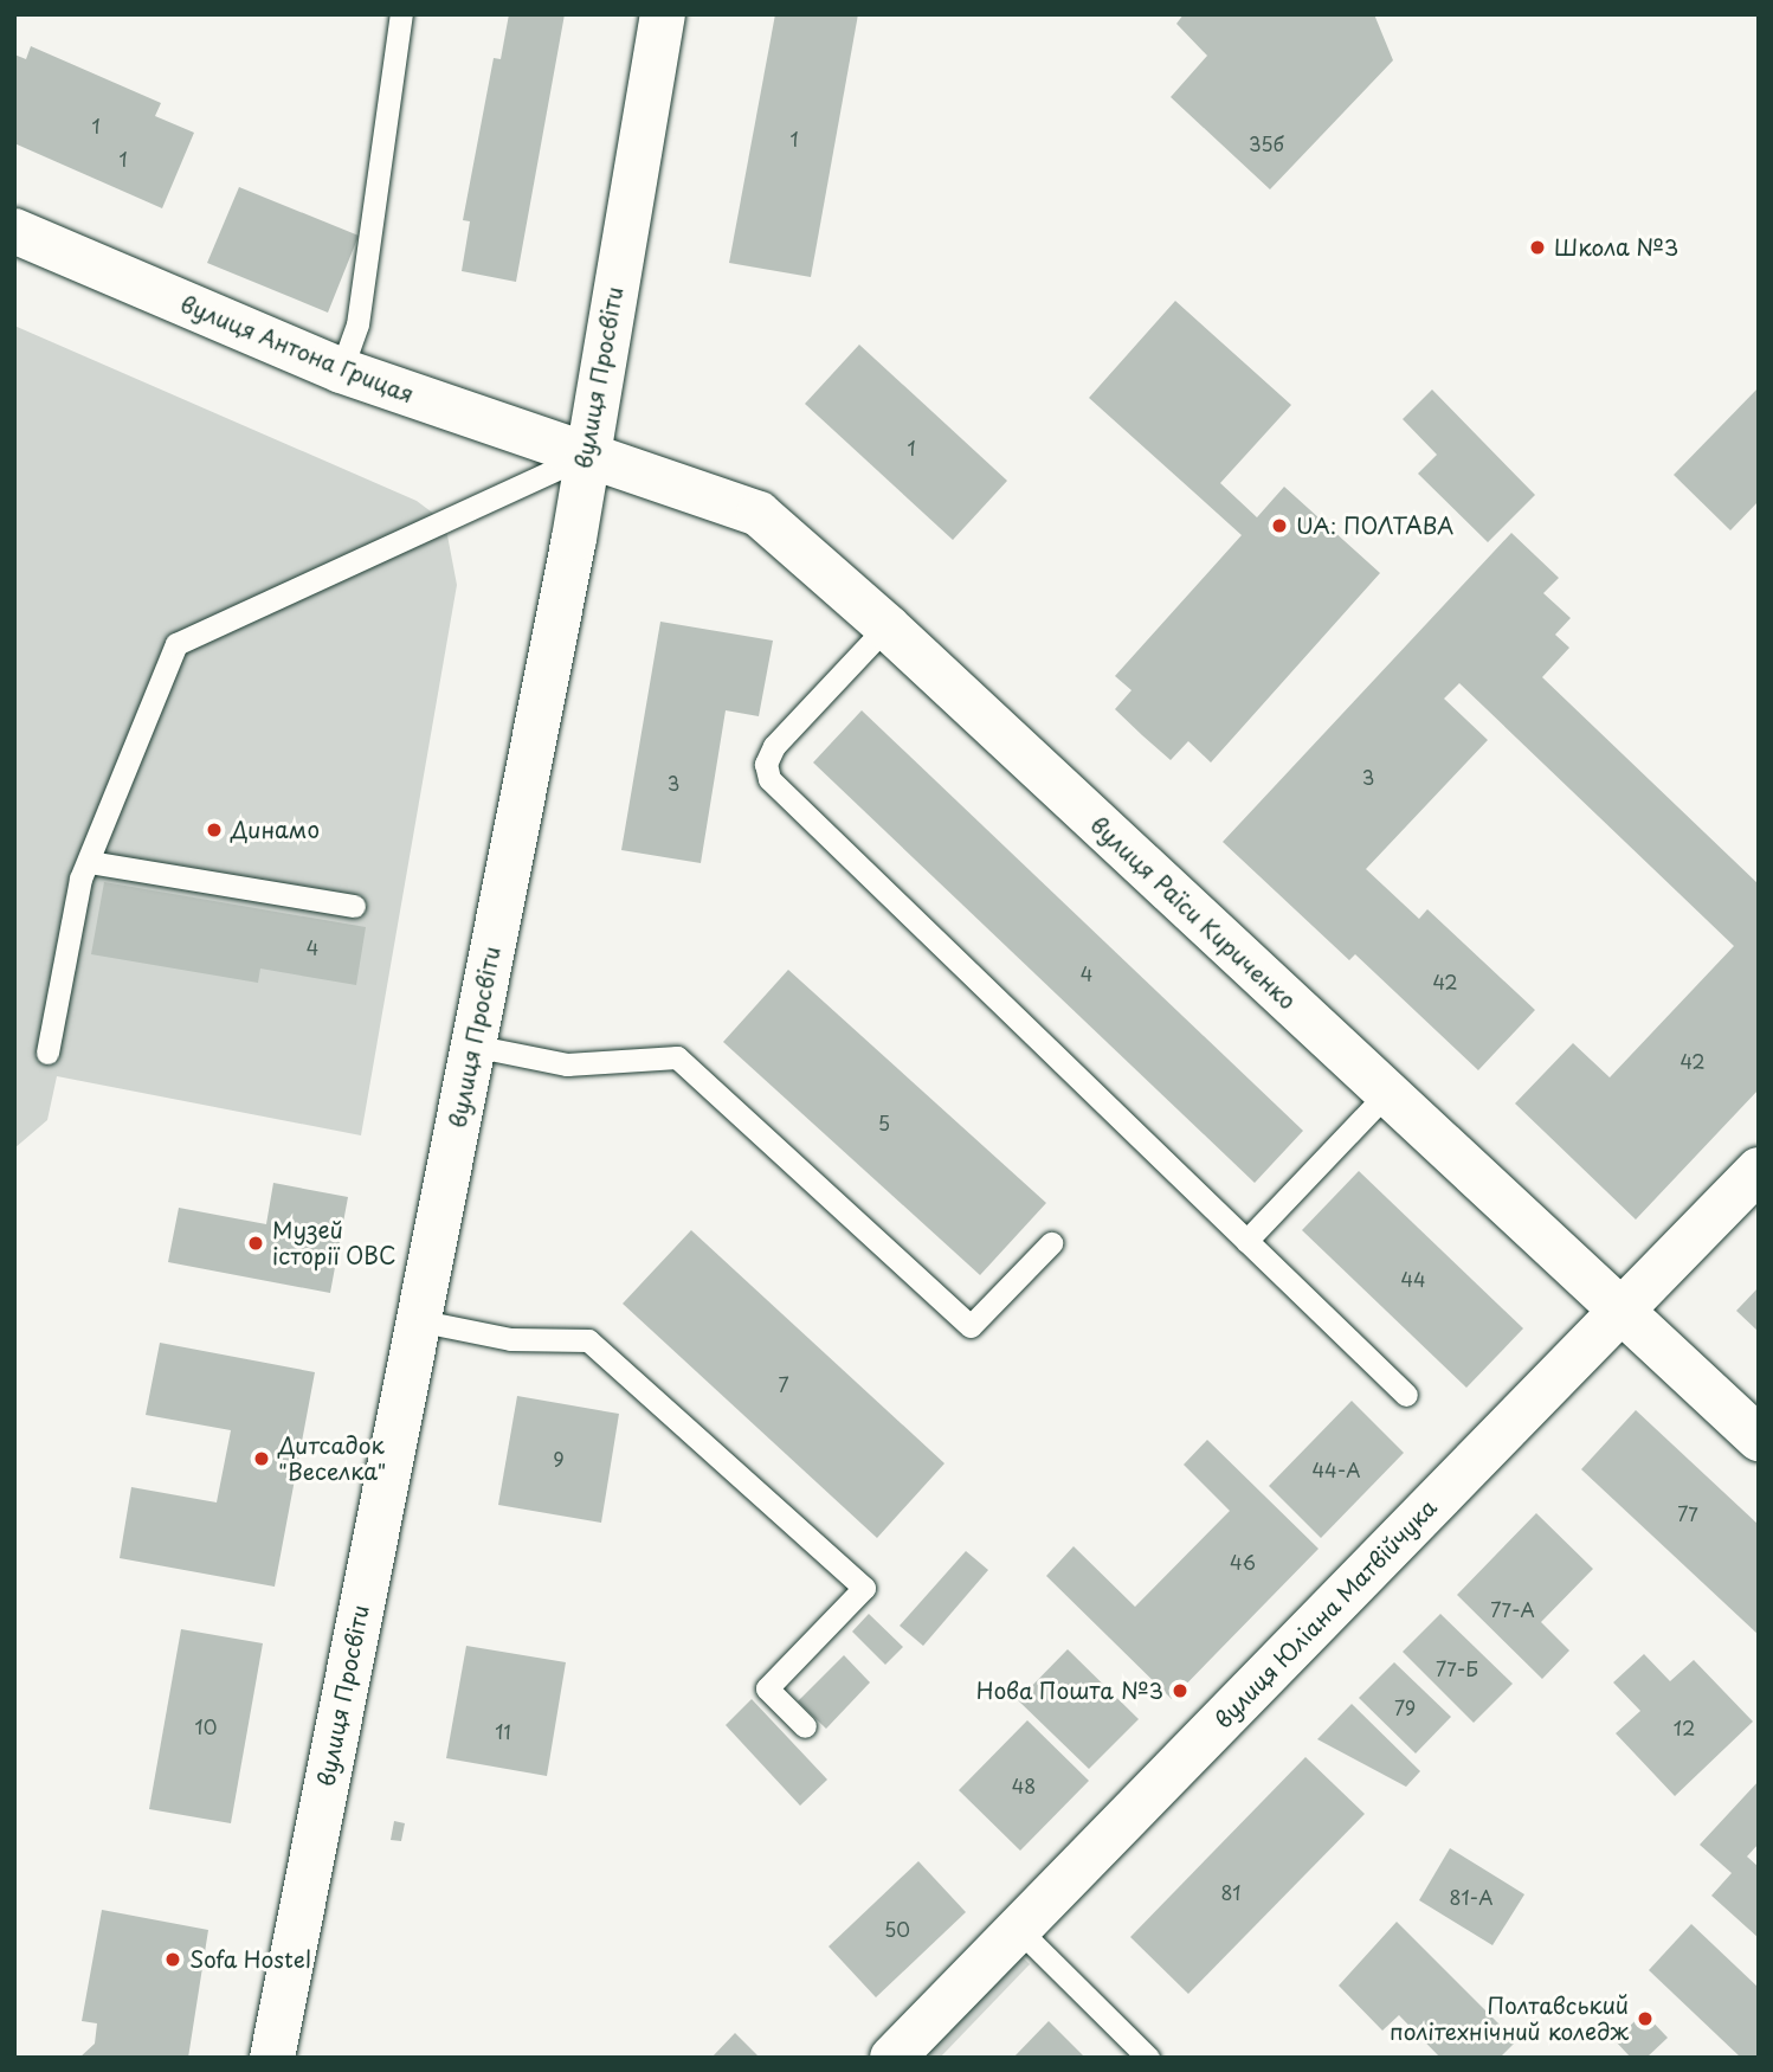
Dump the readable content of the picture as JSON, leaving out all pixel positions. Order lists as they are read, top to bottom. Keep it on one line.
{"streets":{"street":["вулиця Антона Грицая","вулиця Просвіти","вулиця Раїси Кириченко","вулиця Юліана Матвійчука"]},"crossings":[["вулиця Антона Грицая","вулиця Просвіти"],["вулиця Антона Грицая","вулиця Раїси Кириченко"],["вулиця Просвіти","вулиця Раїси Кириченко"],["вулиця Раїси Кириченко","вулиця Юліана Матвійчука"]],"places":["Школа №3","UA: ПОЛТАВА","Динамо","Музей історії ОВС","Дитсадок \"Веселка\"","Нова Пошта №3","Sofa Hostel","Полтавський політехнічний коледж"],"house_numbers":["1","1","35б","1","1","3","3","4","4","42","42","5","44","7","9","44-А","77","46","77-А","77-Б","79","10","12","11","48","81","81-А","50"]}
